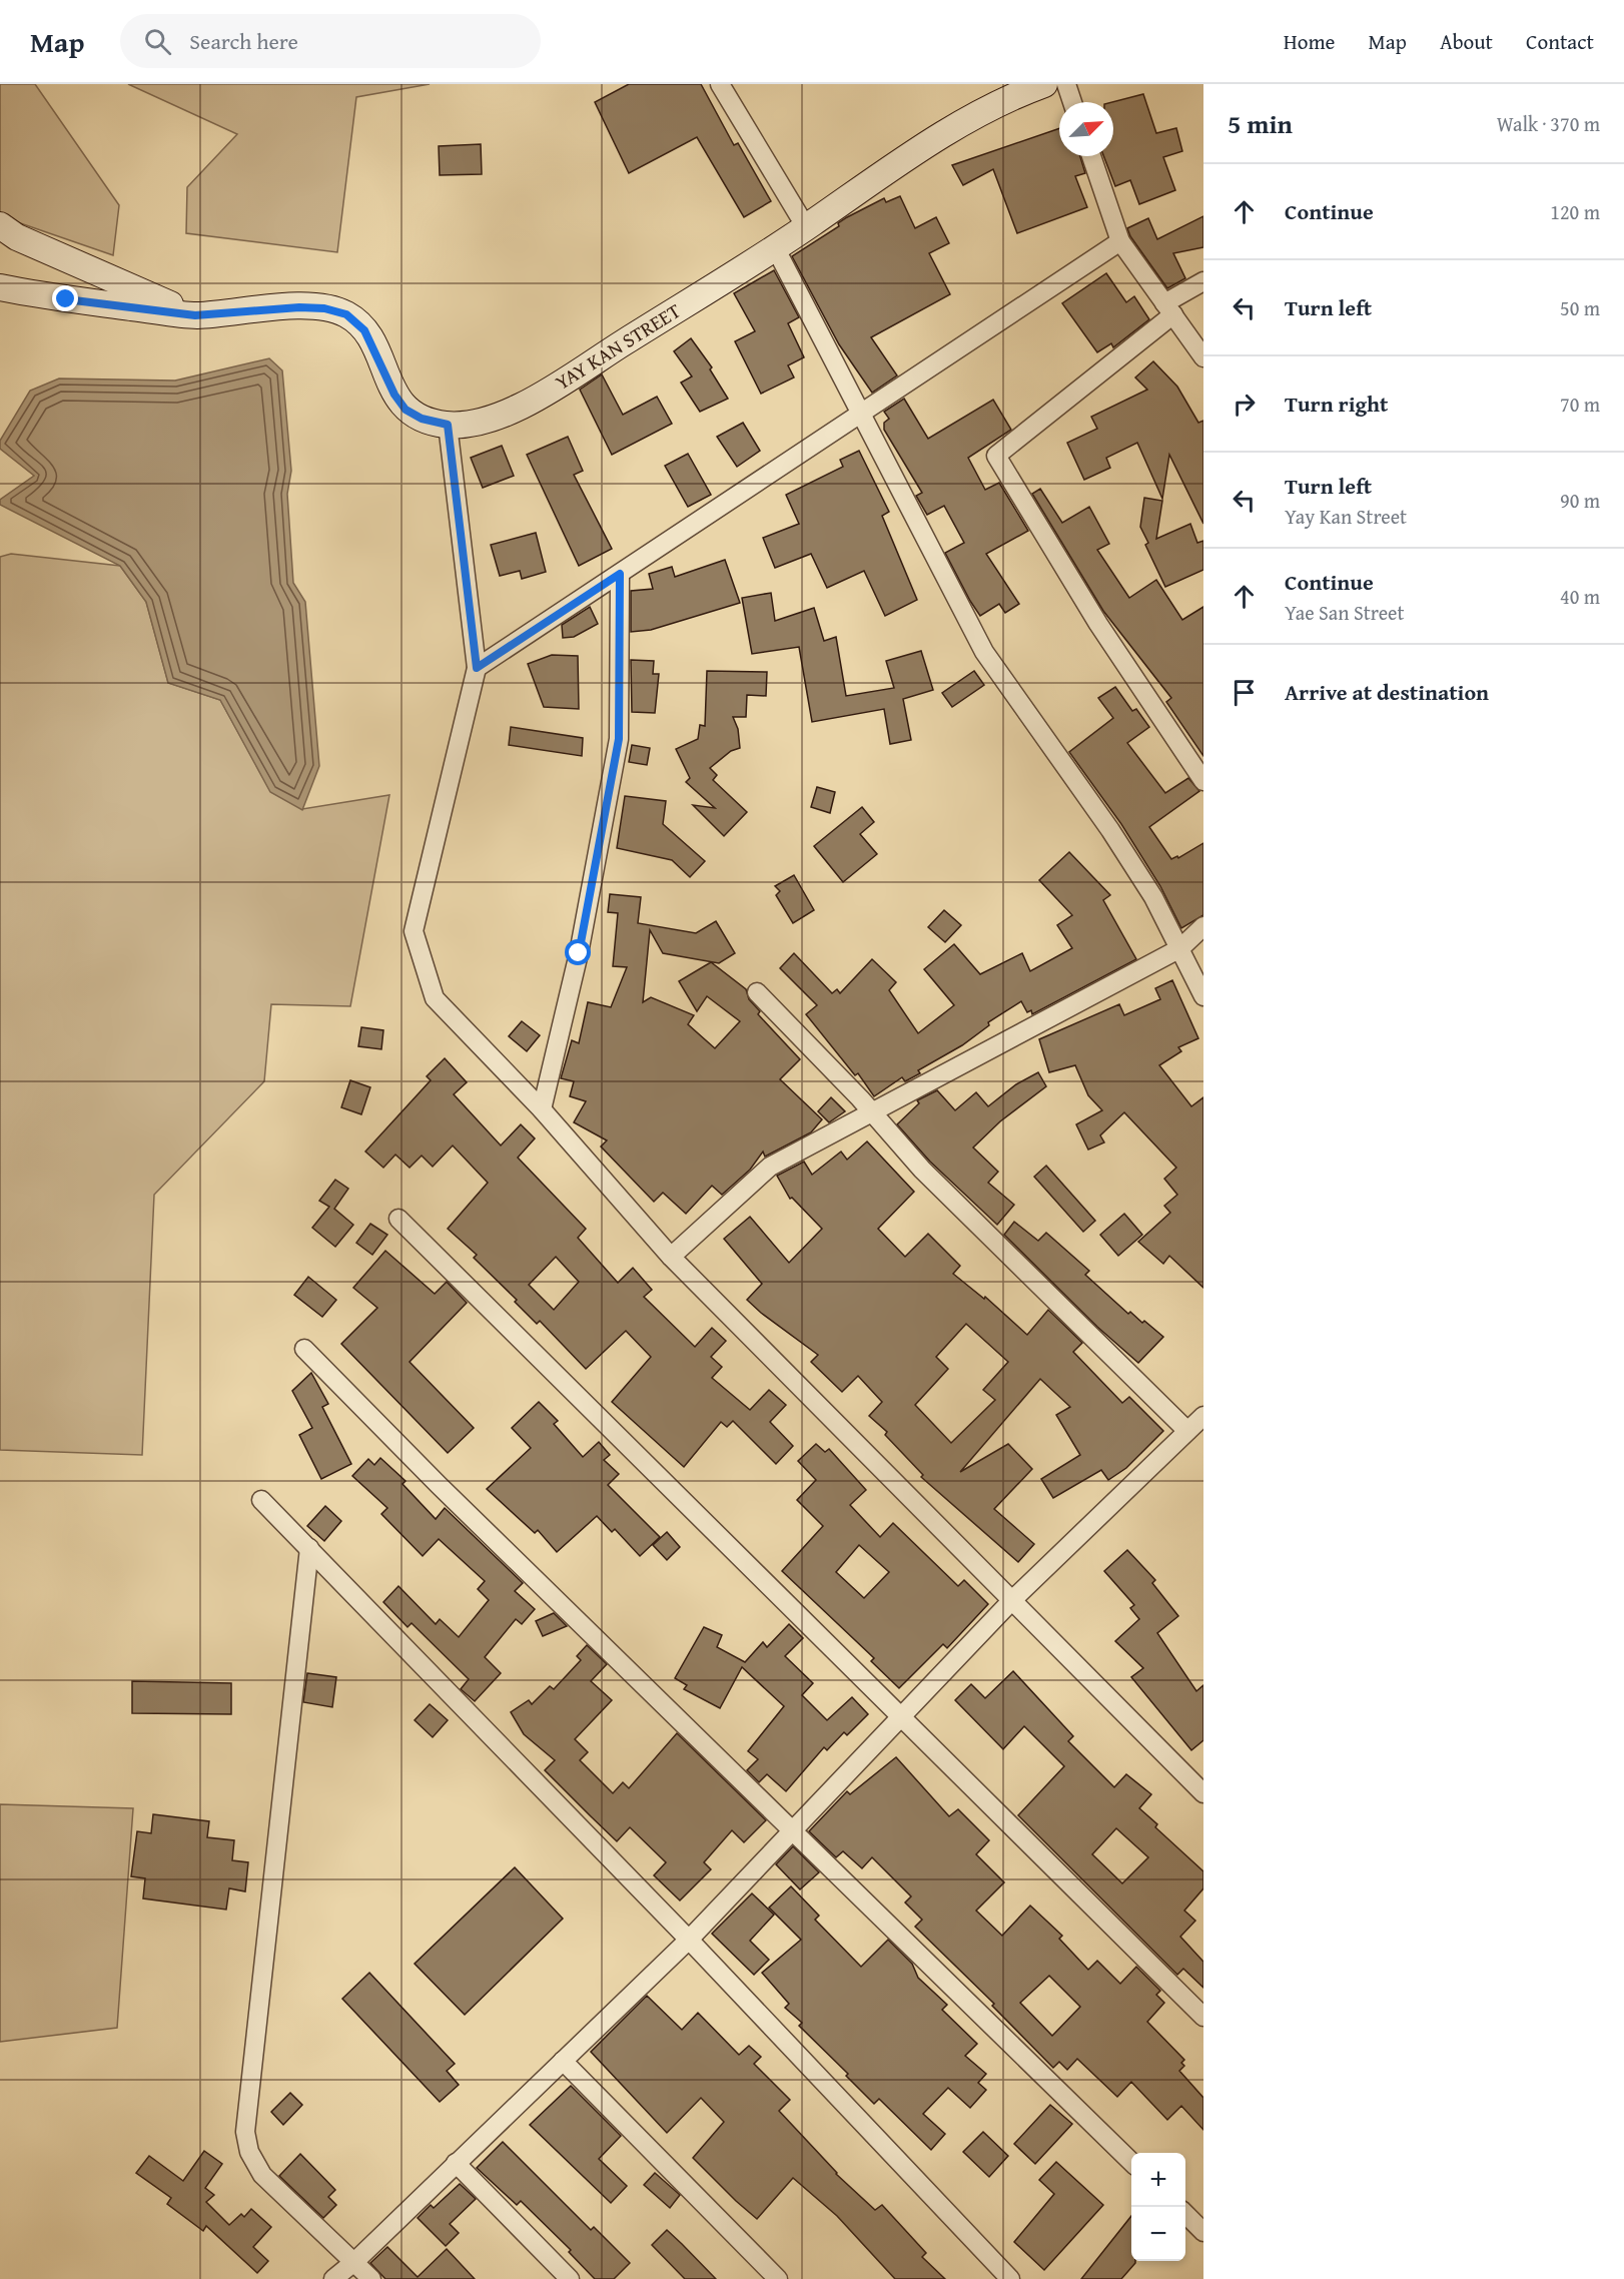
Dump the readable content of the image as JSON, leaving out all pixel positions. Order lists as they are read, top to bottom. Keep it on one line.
{"streets":{"main road":["YAY KAN STREET"]},"north":"top right","page":{"header":"Map","search":"Search here","nav":["Home","Map","About","Contact"],"heading":["5 min","Walk · 370 m"],"list":[["Continue","120 m"],["Turn left","50 m"],["Turn right","70 m"],["Turn left","Yay Kan Street","90 m"],["Continue","Yae San Street","40 m"],"Arrive at destination"],"map_buttons":["+","−"]}}
